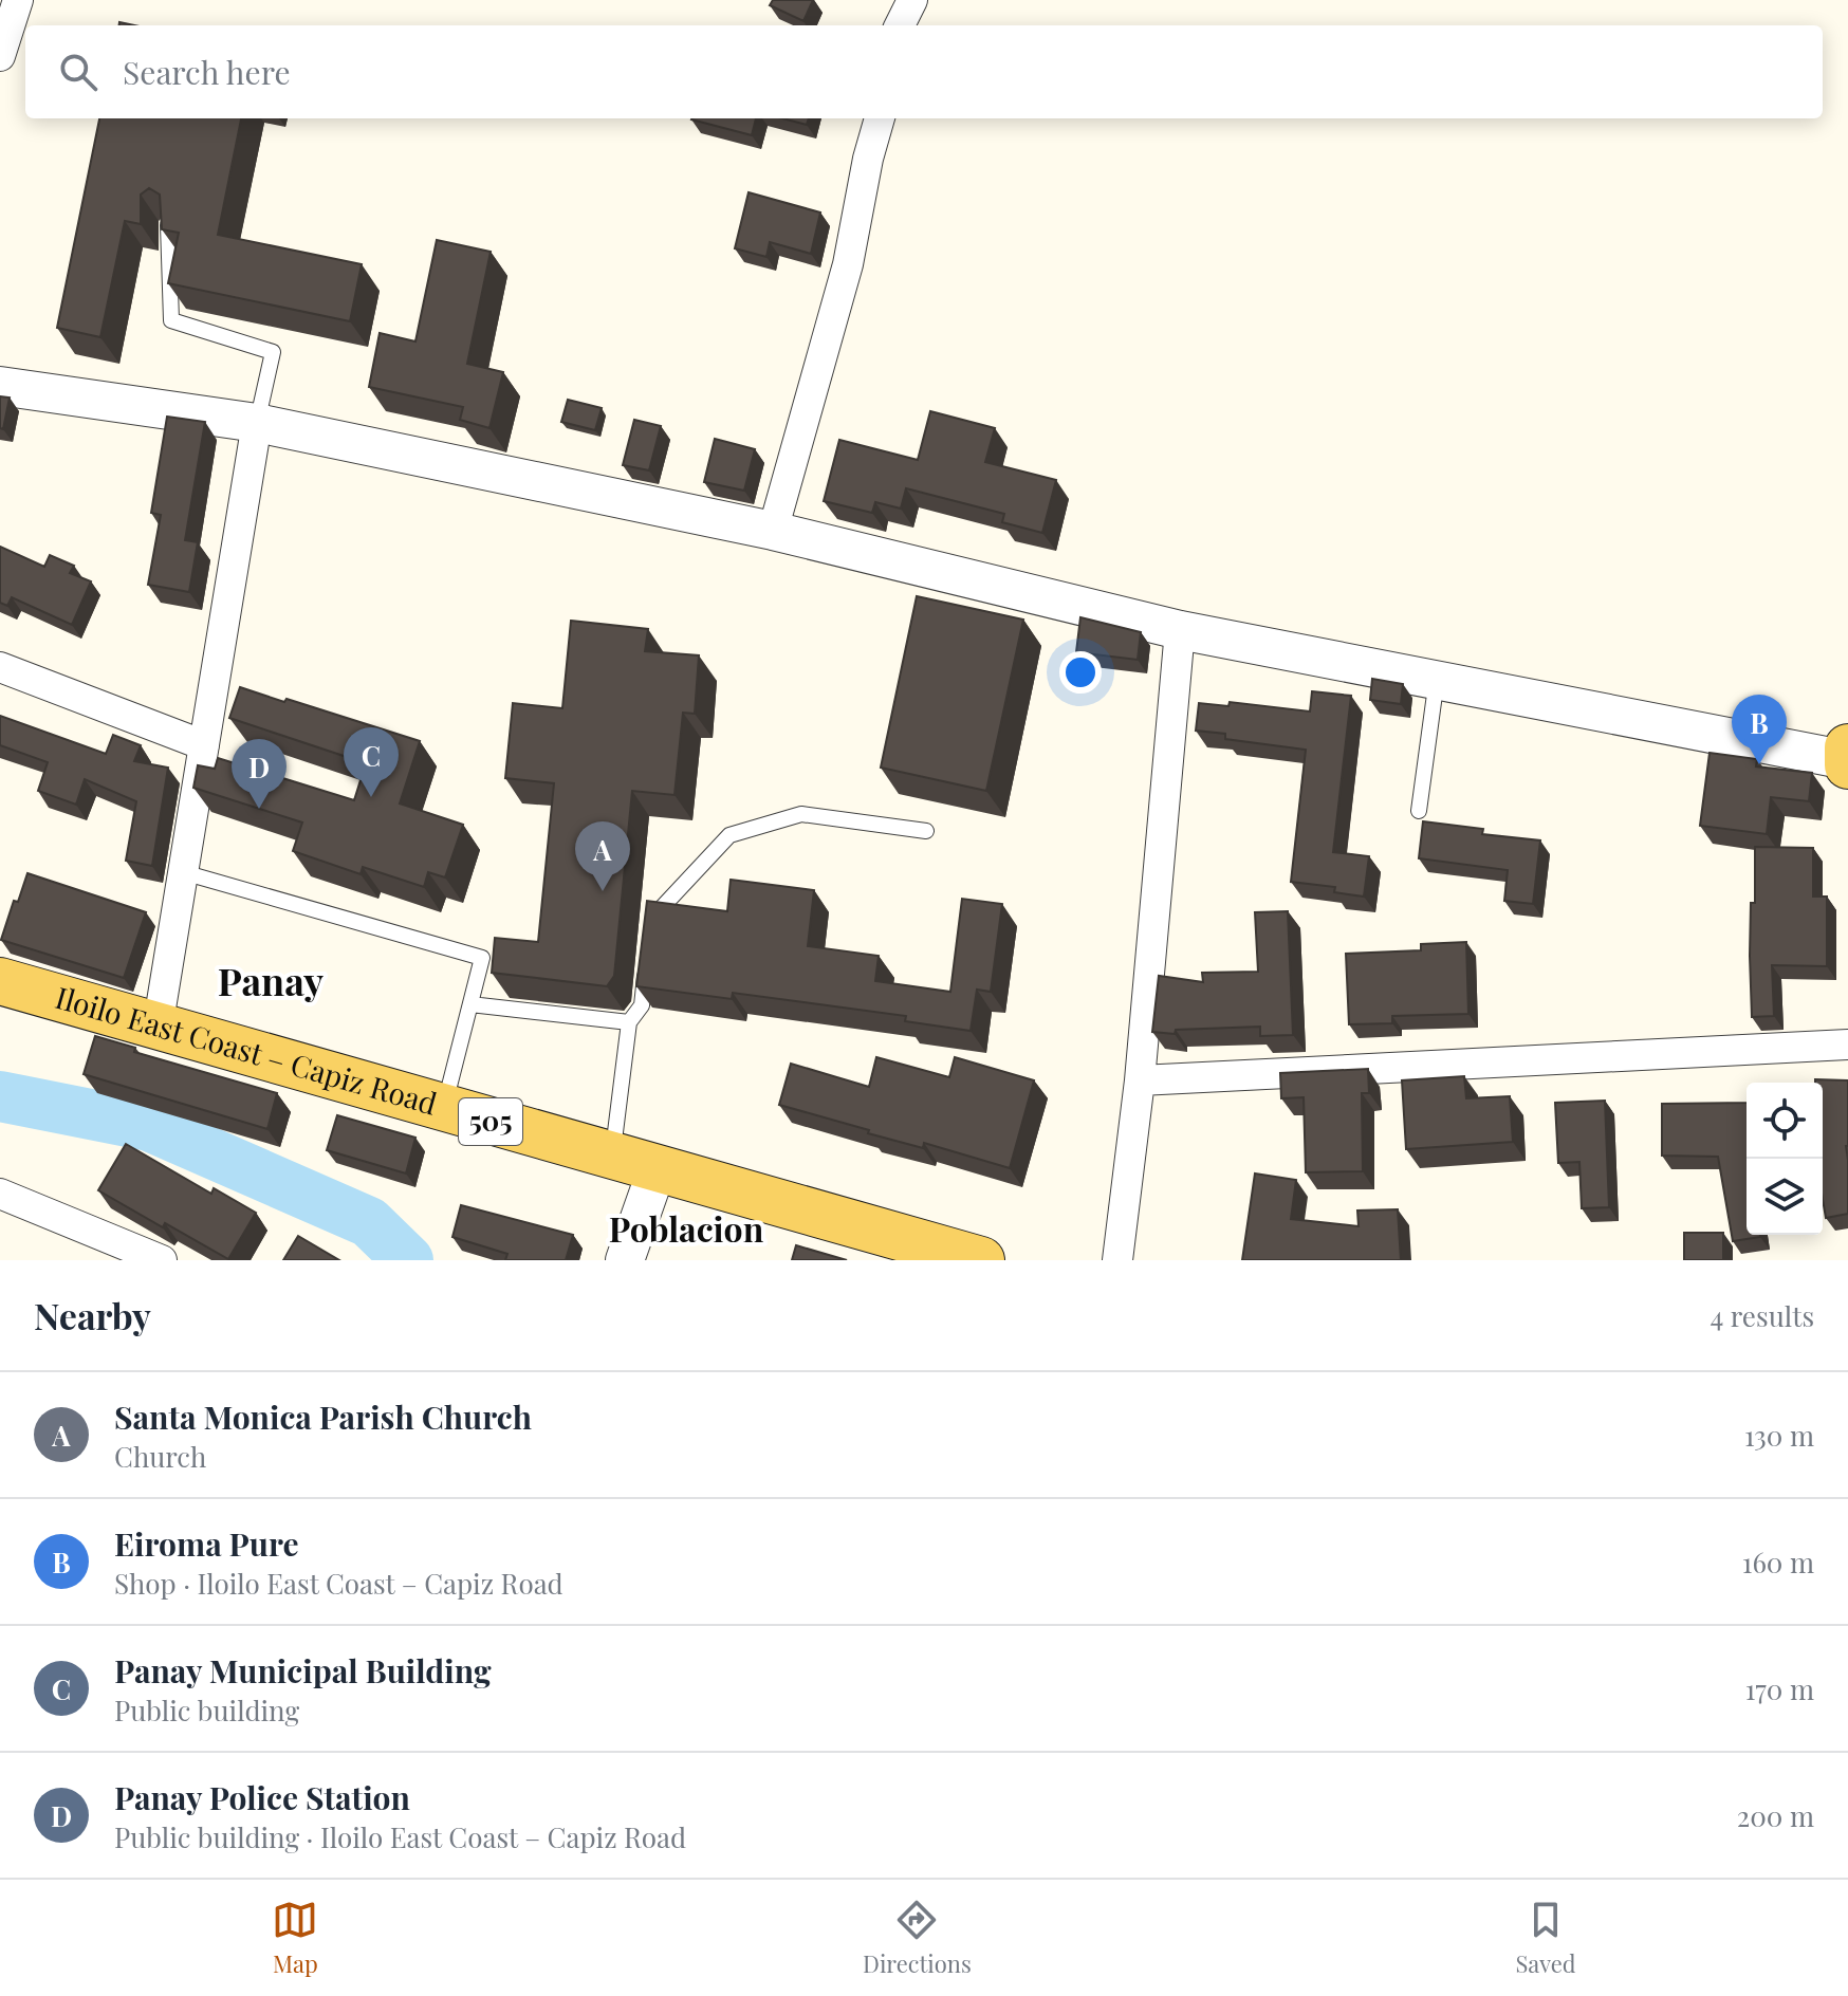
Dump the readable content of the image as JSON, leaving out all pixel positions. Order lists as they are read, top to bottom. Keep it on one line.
{"streets":{"main road":["Iloilo East Coast – Capiz Road","505"]},"districts":["Panay","Poblacion"],"page":{"search":"Search here","pins":["B","C","D","A"],"heading":["Nearby","4 results"],"list":[{"mark":"A","name":"Santa Monica Parish Church","note":"Church","value":"130 m"},{"mark":"B","name":"Eiroma Pure","note":"Shop · Iloilo East Coast – Capiz Road","value":"160 m"},{"mark":"C","name":"Panay Municipal Building","note":"Public building","value":"170 m"},{"mark":"D","name":"Panay Police Station","note":"Public building · Iloilo East Coast – Capiz Road","value":"200 m"}],"nav":["Map","Directions","Saved"]}}
